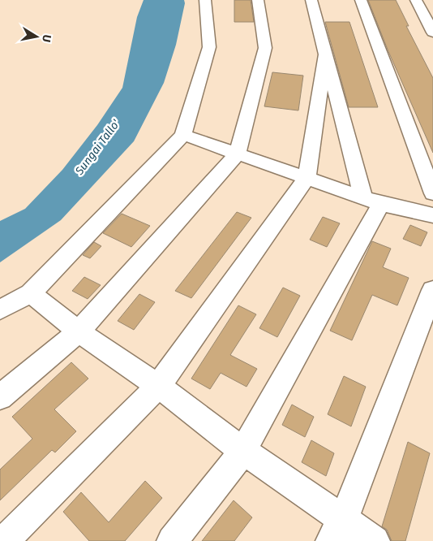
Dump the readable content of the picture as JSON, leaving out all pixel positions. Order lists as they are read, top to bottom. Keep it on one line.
{"water":["Sungai Tallo'"],"north":"right"}
